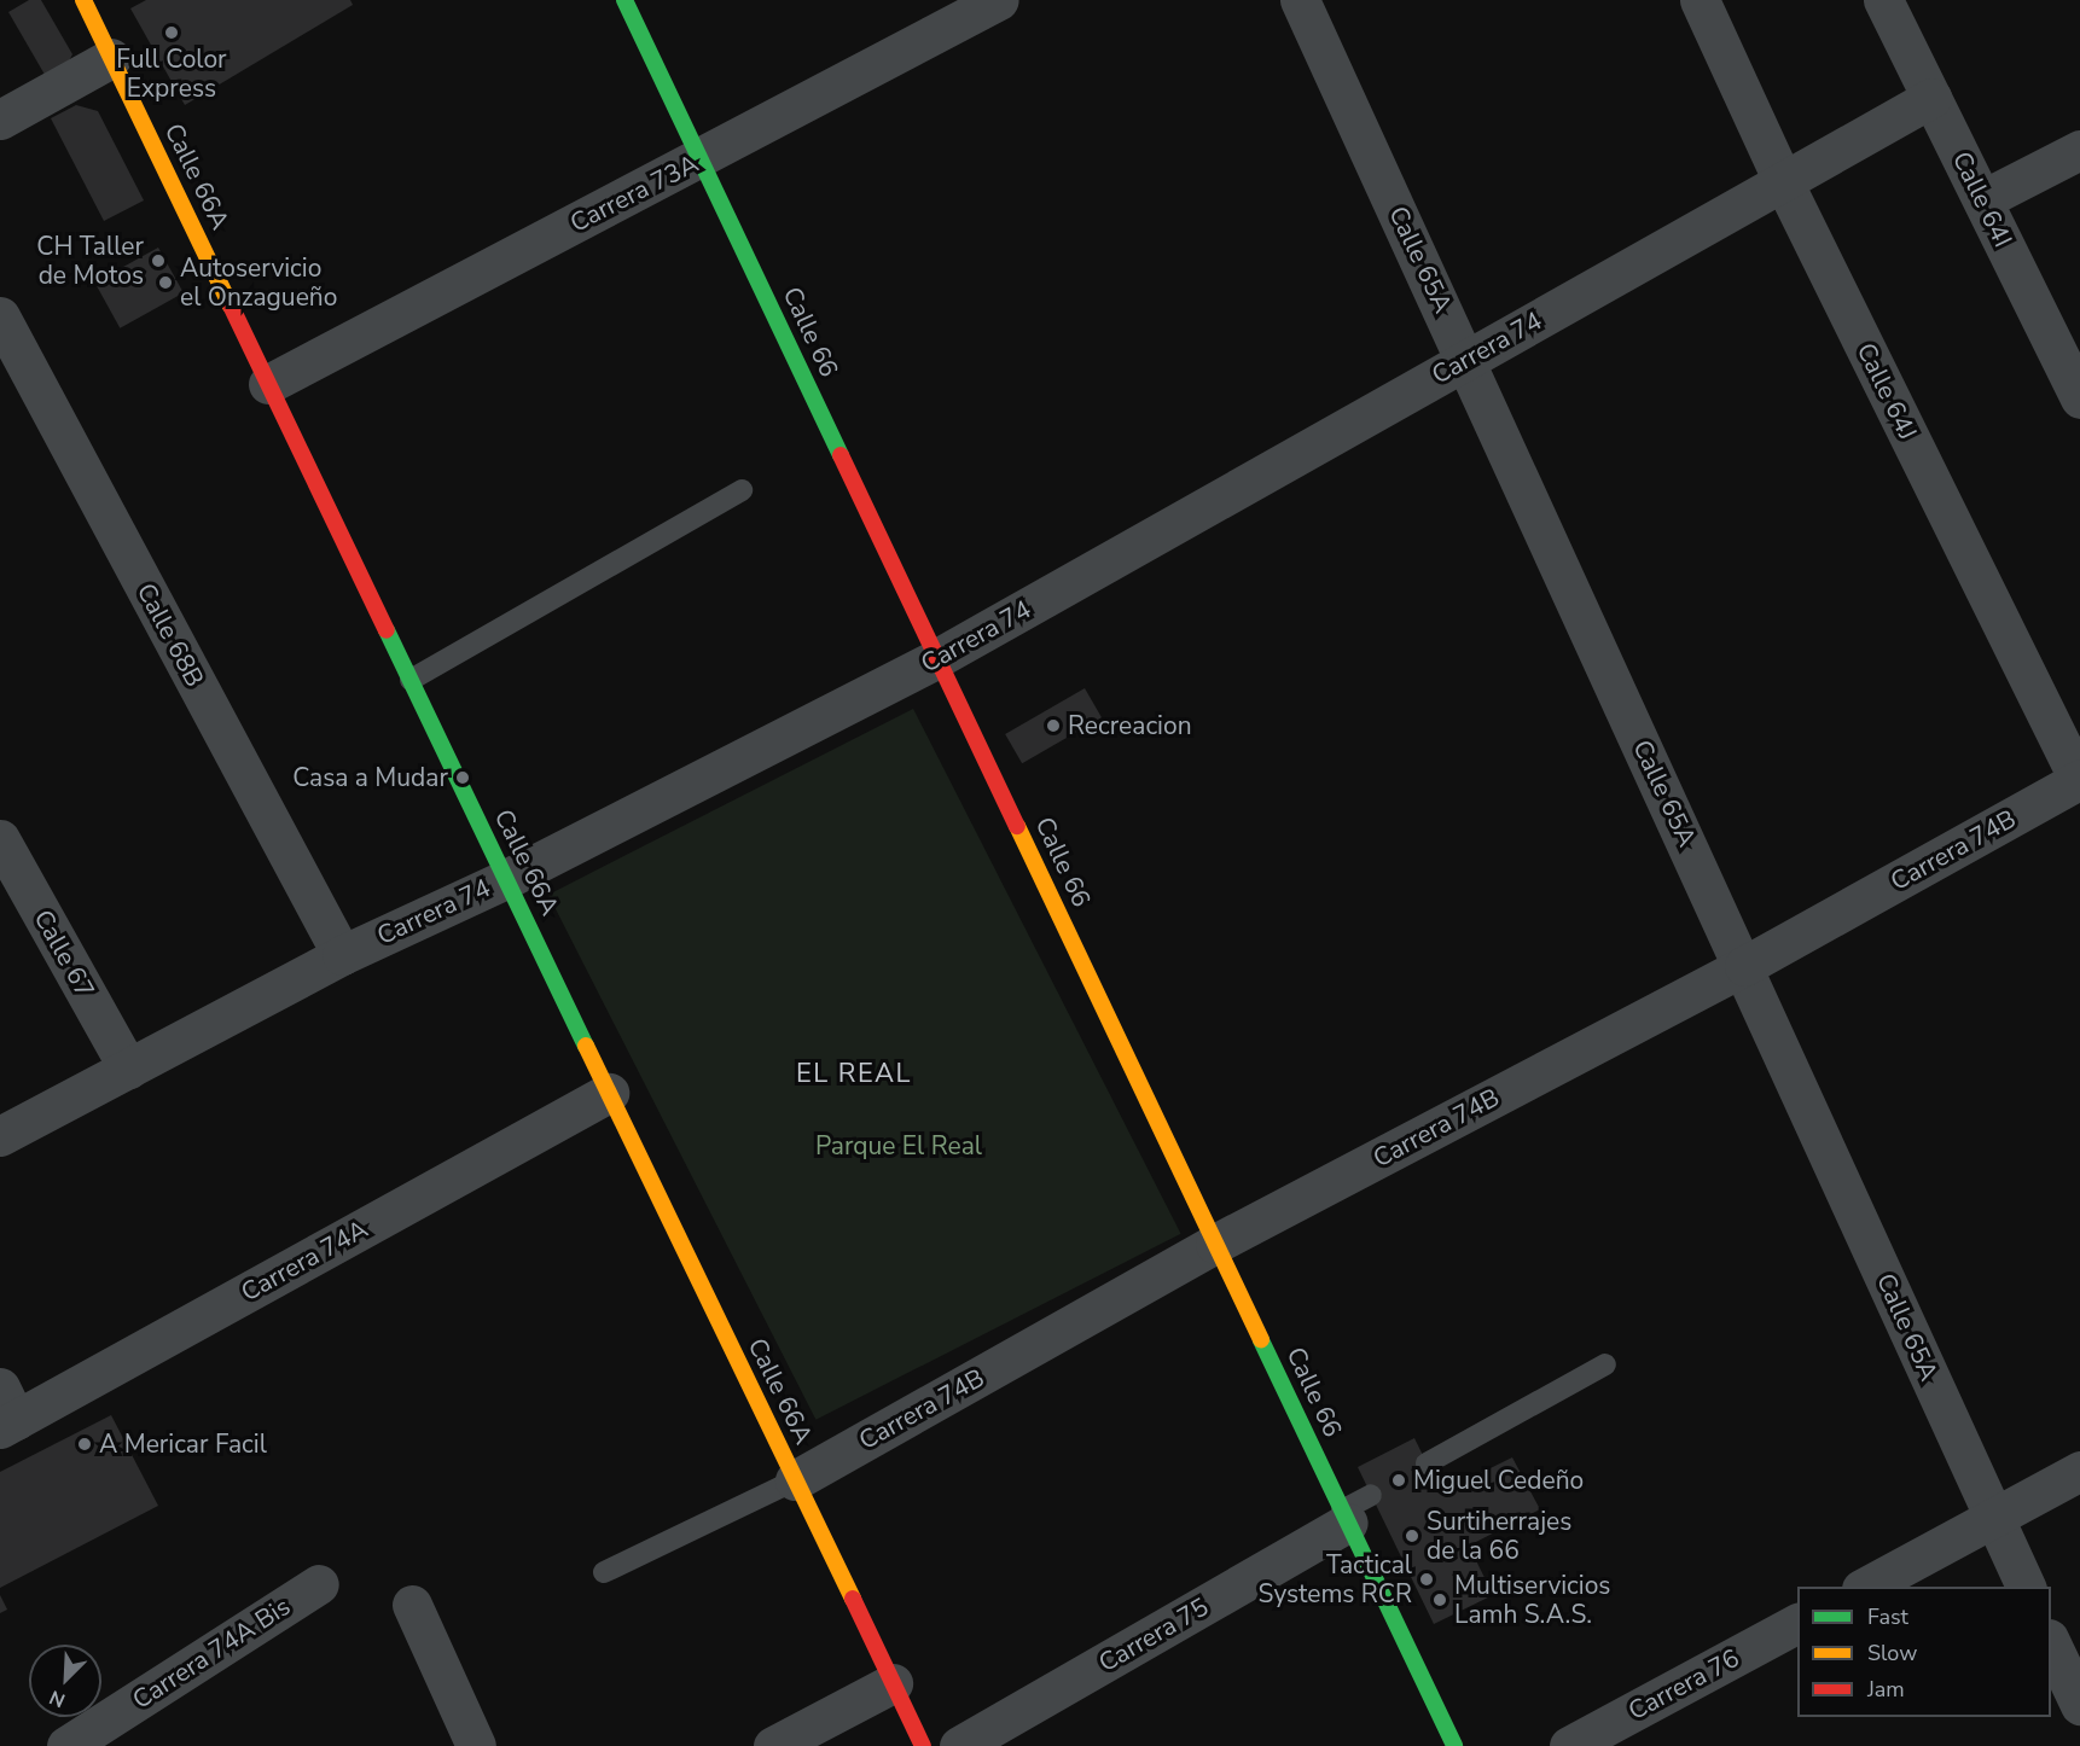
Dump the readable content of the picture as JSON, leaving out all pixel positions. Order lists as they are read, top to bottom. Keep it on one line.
{"streets":{"street":["Calle 66A","Carrera 73A","Calle 64I","Calle 65A","Calle 66","Carrera 74","Calle 64J","Calle 68B","Carrera 74B","Calle 67","Carrera 74A","Carrera 75","Carrera 74A Bis","Carrera 76"]},"crossings":[["Calle 66A","Carrera 73A"],["Calle 66A","Carrera 74"],["Calle 66A","Carrera 74B"],["Calle 66A","Carrera 74A"],["Carrera 73A","Calle 66"],["Calle 64I","Carrera 74"],["Calle 65A","Carrera 74"],["Calle 65A","Carrera 74B"],["Calle 66","Carrera 74"],["Calle 66","Carrera 74B"],["Calle 66","Carrera 75"],["Carrera 74","Calle 64J"],["Carrera 74","Calle 68B"],["Carrera 74","Calle 67"],["Calle 64J","Carrera 74B"]],"districts":["EL REAL"],"parks":["Parque El Real"],"places":["Full Color Express","CH Taller de Motos","Autoservicio el Onzagueño","Recreacion","Casa a Mudar","A Mericar Facil","Miguel Cedeño","Surtiherrajes de la 66","Tactical Systems RCR","Multiservicios Lamh S.A.S."],"legend":["Fast","Slow","Jam"],"north":"bottom left"}
